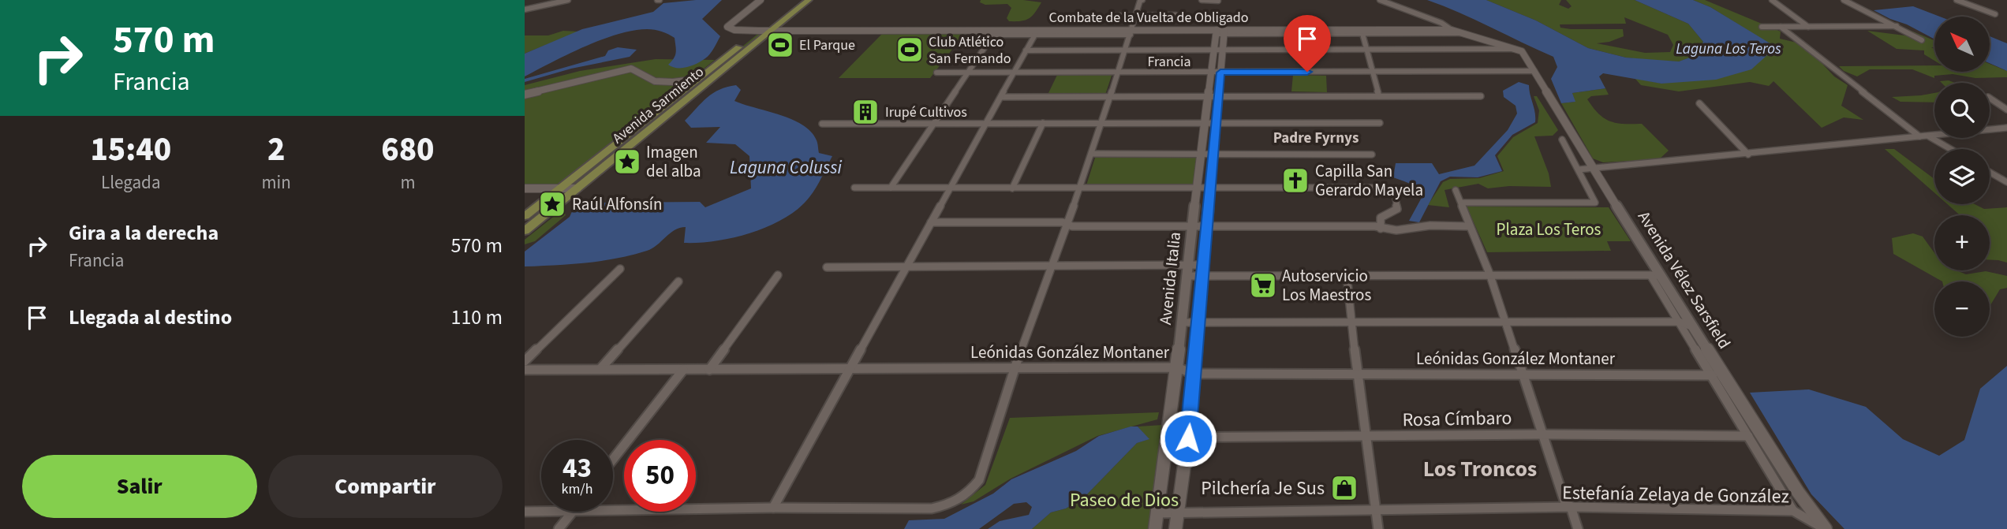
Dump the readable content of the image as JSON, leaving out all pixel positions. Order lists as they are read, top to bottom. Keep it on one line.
{"streets":{"main road":["Combate de la Vuelta de Obligado","Avenida Sarmiento","Avenida Italia","Avenida Vélez Sarsfield"],"street":["Francia","Leónidas González Montaner","Rosa Címbaro","Estefanía Zelaya de González"]},"crossings":[["Combate de la Vuelta de Obligado","Avenida Sarmiento"],["Combate de la Vuelta de Obligado","Avenida Italia"],["Combate de la Vuelta de Obligado","Avenida Vélez Sarsfield"],["Francia","Avenida Italia"],["Francia","Avenida Vélez Sarsfield"],["Avenida Italia","Leónidas González Montaner"],["Avenida Italia","Rosa Címbaro"],["Avenida Italia","Estefanía Zelaya de González"],["Avenida Vélez Sarsfield","Leónidas González Montaner"],["Avenida Vélez Sarsfield","Rosa Címbaro"],["Avenida Vélez Sarsfield","Estefanía Zelaya de González"]],"districts":["Padre Fyrnys","Los Troncos"],"water":["Laguna Los Teros","Laguna Colussi"],"parks":["Plaza Los Teros","Paseo de Dios"],"places":{"sports":["El Parque","Club Atlético San Fernando"],"building":["Irupé Cultivos"],"place":["Imagen del alba","Raúl Alfonsín"],"church":["Capilla San Gerardo Mayela"],"supermarket":["Autoservicio Los Maestros"],"shop":["Pilchería Je Sus"]},"north":"top left","page":{"turn":["570 m","Francia"],"map_buttons":["+","−"],"eta":["15:40","Llegada","2","min","680","m"],"list":[{"name":"Gira a la derecha","note":"Francia","value":"570 m"},{"name":"Llegada al destino","value":"110 m"}],"speed":"43 km/h","limit":"50","buttons":["Salir","Compartir"]}}
